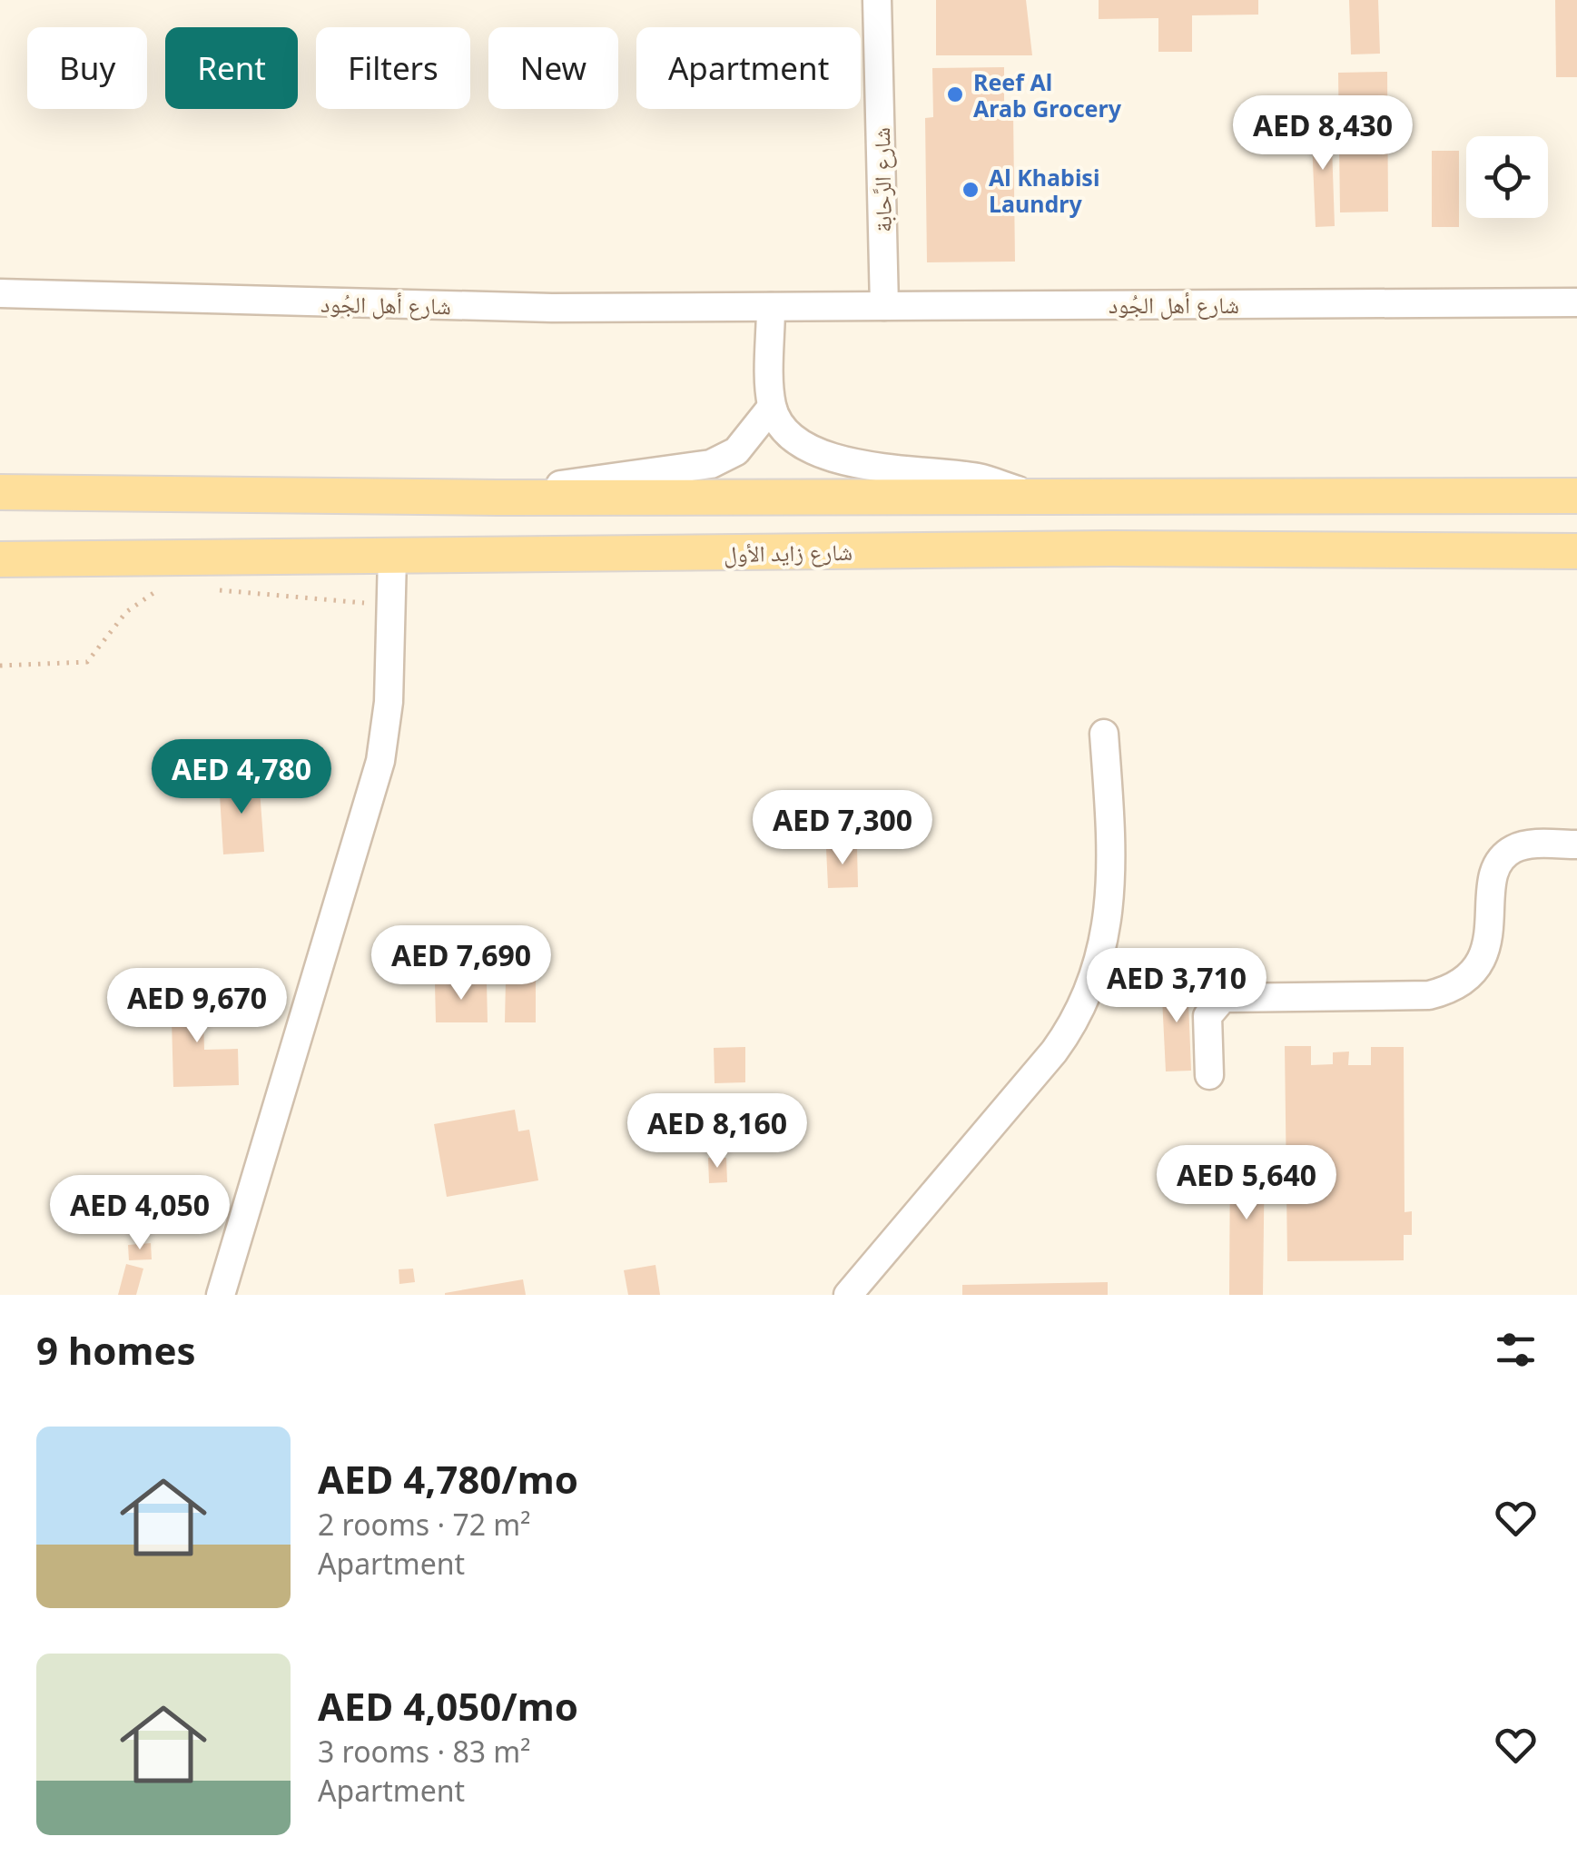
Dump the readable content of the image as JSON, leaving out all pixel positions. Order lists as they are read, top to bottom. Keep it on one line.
{"streets":{"main road":["شارع زايد الأول"],"street":["شارع الرَّحابة","شارع أهل الجُود"]},"crossings":[["شارع الرَّحابة","شارع أهل الجُود"]],"places":["Reef Al Arab Grocery","Al Khabisi Laundry"],"page":{"chip":["Buy","Rent","Filters","New","Apartment"],"price":["AED 8,430","AED 4,780","AED 7,300","AED 7,690","AED 3,710","AED 9,670","AED 8,160","AED 5,640","AED 4,050"],"heading":"9 homes","list":[{"name":"AED 4,780/mo","note":"2 rooms · 72 m² · Apartment"},{"name":"AED 4,050/mo","note":"3 rooms · 83 m² · Apartment"}]}}
